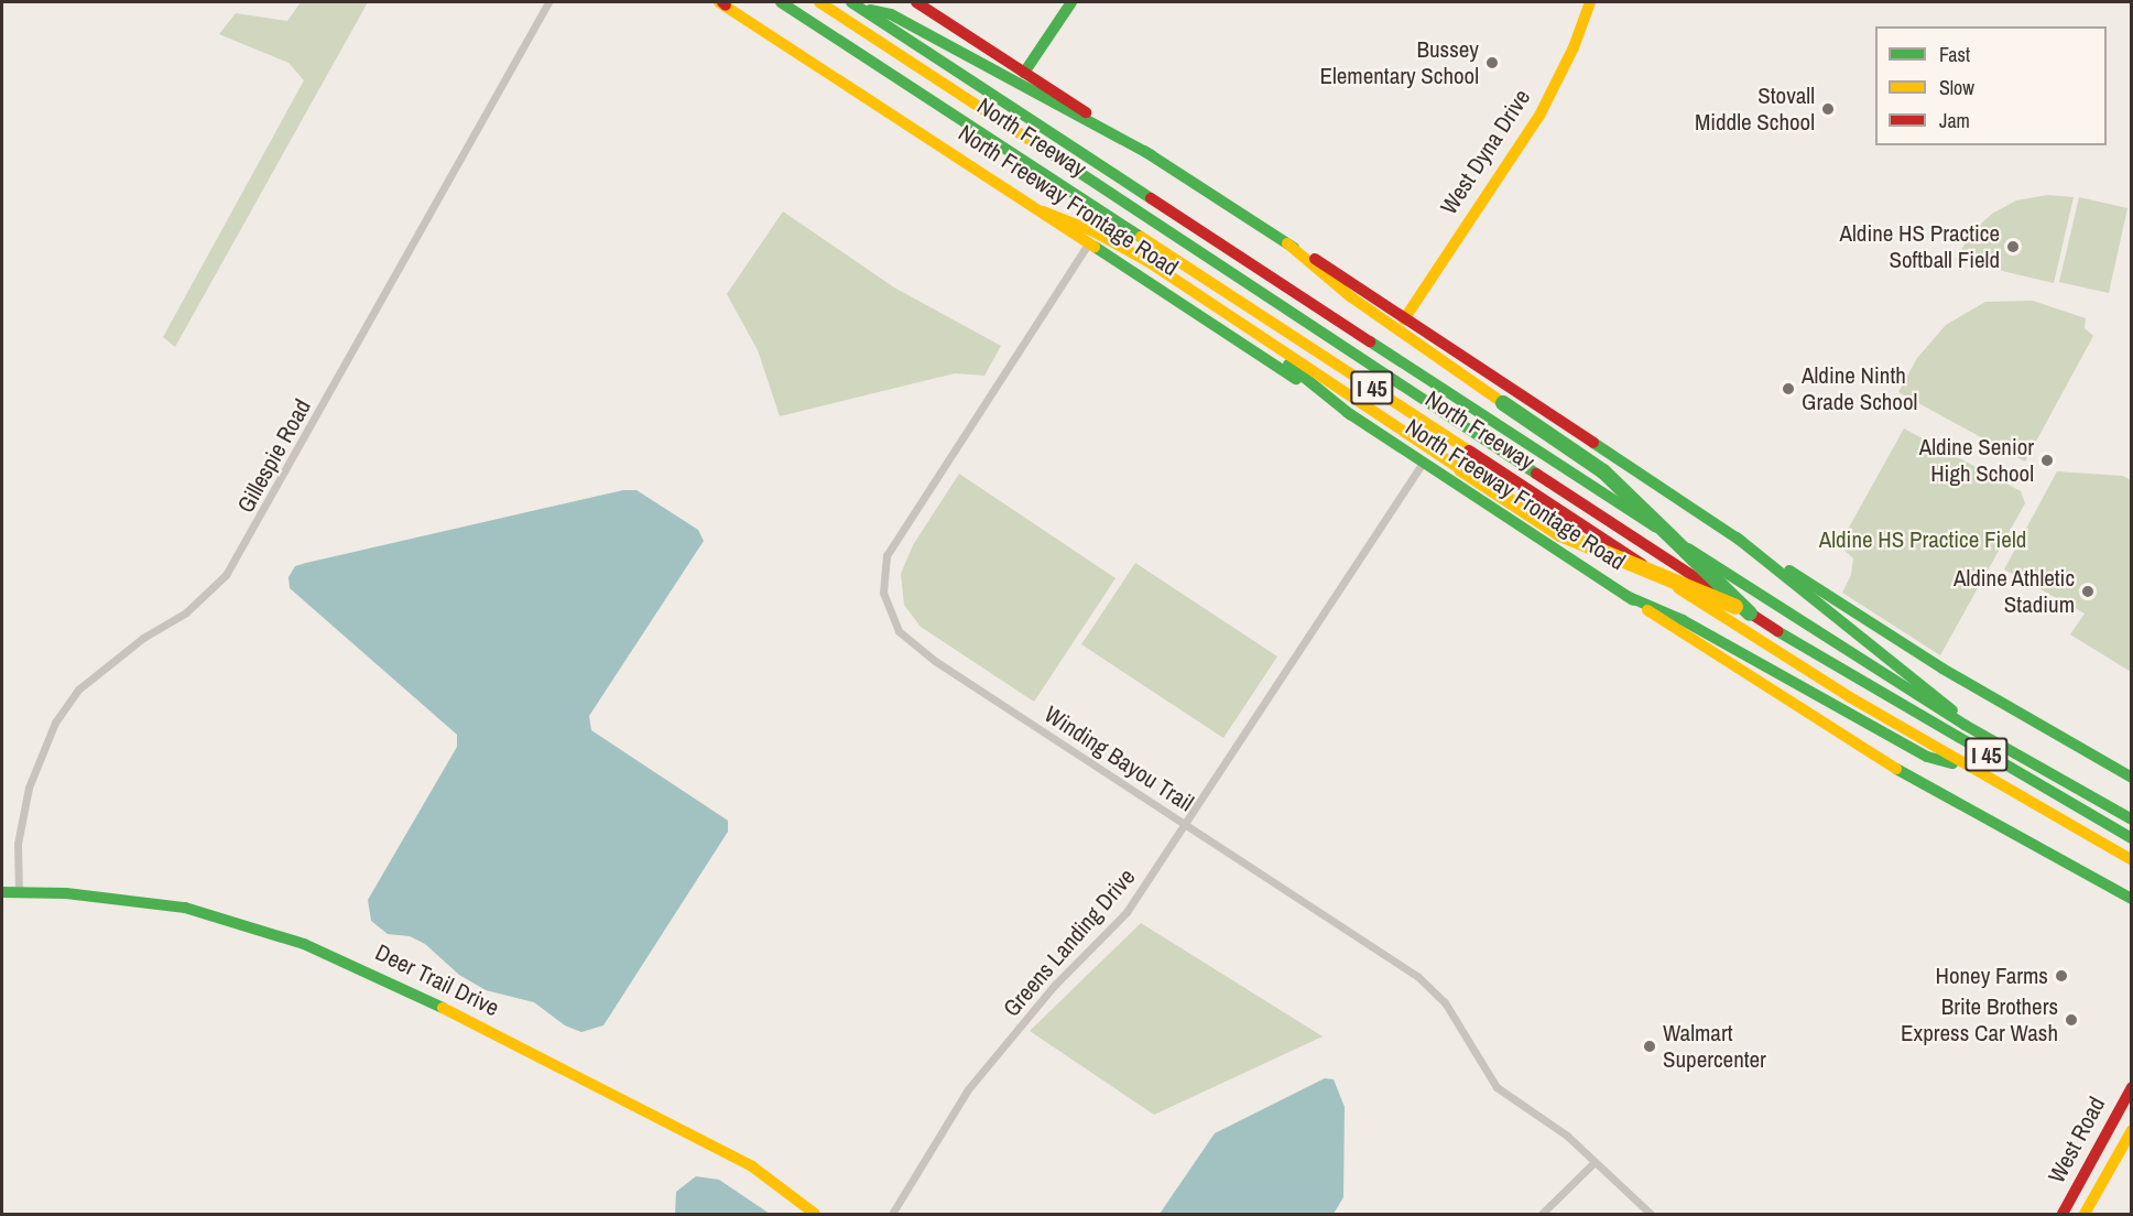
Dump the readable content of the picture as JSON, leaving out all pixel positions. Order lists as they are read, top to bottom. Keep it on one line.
{"streets":{"main road":["North Freeway","West Dyna Drive","North Freeway Frontage Road","I 45","Deer Trail Drive","West Road"],"street":["Gillespie Road","Winding Bayou Trail","Greens Landing Drive"]},"crossings":[["North Freeway Frontage Road","Winding Bayou Trail"],["North Freeway Frontage Road","Greens Landing Drive"],["Gillespie Road","Deer Trail Drive"],["Winding Bayou Trail","Greens Landing Drive"]],"parks":["Aldine HS Practice Field"],"places":["Bussey Elementary School","Stovall Middle School","Aldine HS Practice Softball Field","Aldine Ninth Grade School","Aldine Senior High School","Aldine Athletic Stadium","Honey Farms","Brite Brothers Express Car Wash","Walmart Supercenter"],"legend":["Fast","Slow","Jam"]}
